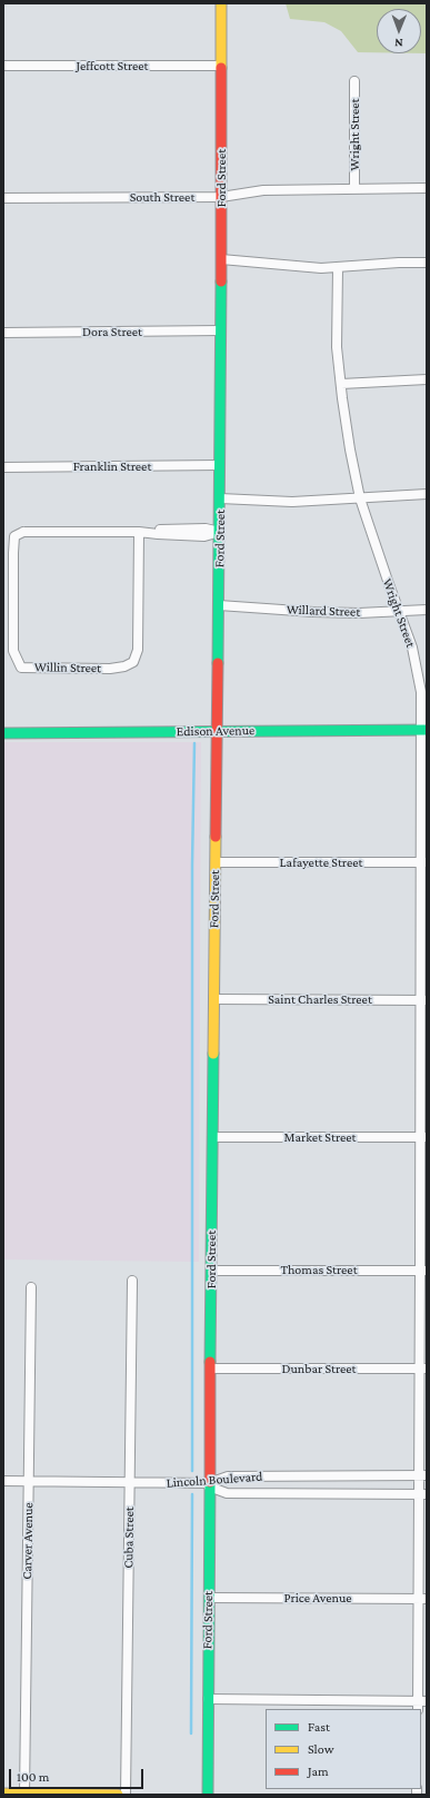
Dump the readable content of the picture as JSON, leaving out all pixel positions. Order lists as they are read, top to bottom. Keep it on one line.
{"streets":{"street":["Jeffcott Street","Wright Street","Ford Street","South Street","Dora Street","Franklin Street","Willard Street","Willin Street","Edison Avenue","Lafayette Street","Saint Charles Street","Market Street","Thomas Street","Dunbar Street","Lincoln Boulevard","Cuba Street","Carver Avenue","Price Avenue"]},"crossings":[["Jeffcott Street","Ford Street"],["Wright Street","South Street"],["Wright Street","Willard Street"],["Wright Street","Edison Avenue"],["Wright Street","Lafayette Street"],["Wright Street","Saint Charles Street"],["Wright Street","Market Street"],["Wright Street","Thomas Street"],["Wright Street","Dunbar Street"],["Wright Street","Lincoln Boulevard"],["Wright Street","Price Avenue"],["Ford Street","South Street"],["Ford Street","Dora Street"],["Ford Street","Franklin Street"],["Ford Street","Willard Street"],["Ford Street","Willin Street"],["Ford Street","Edison Avenue"],["Ford Street","Lafayette Street"],["Ford Street","Saint Charles Street"],["Ford Street","Market Street"],["Ford Street","Thomas Street"],["Ford Street","Dunbar Street"],["Ford Street","Lincoln Boulevard"],["Ford Street","Price Avenue"],["Lincoln Boulevard","Cuba Street"],["Lincoln Boulevard","Carver Avenue"]],"legend":["Fast","Slow","Jam"],"scale_bar":"100 m","north":"bottom"}
